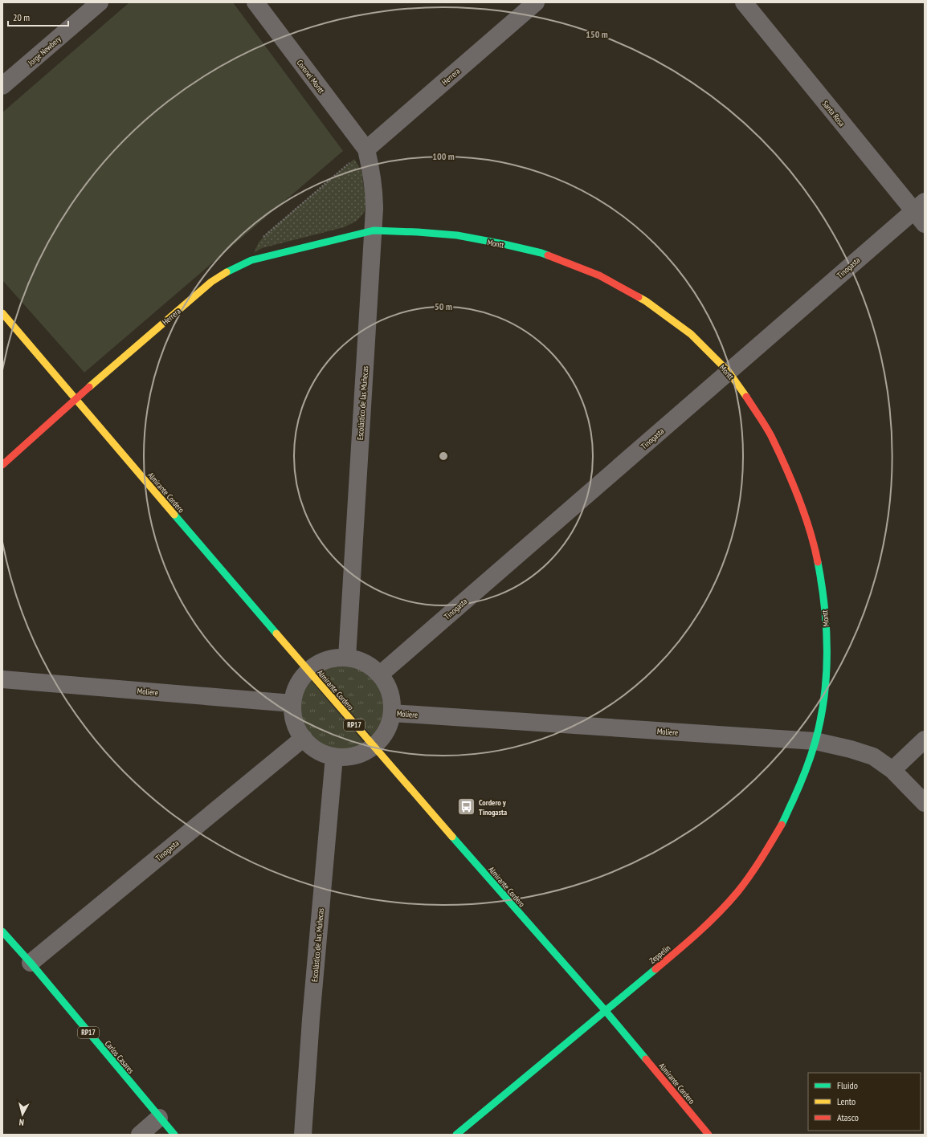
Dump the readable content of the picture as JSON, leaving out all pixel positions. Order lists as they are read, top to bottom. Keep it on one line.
{"streets":{"street":["Jorge Newbery","Coronel Montt","Herrera","Santa Rosa","Montt","Tinogasta","Escolástico de las Muñecas","Almirante Cordero","Moliere","RP17","Zeppelin","Carlos Casares"]},"crossings":[["Coronel Montt","Herrera"],["Coronel Montt","Escolástico de las Muñecas"],["Herrera","Montt"],["Herrera","Escolástico de las Muñecas"],["Herrera","Almirante Cordero"],["Santa Rosa","Tinogasta"],["Montt","Tinogasta"],["Montt","Escolástico de las Muñecas"],["Montt","Moliere"],["Montt","Zeppelin"],["Tinogasta","Carlos Casares"],["Almirante Cordero","Zeppelin"],["Moliere","Zeppelin"]],"places":{"bus stop":["Cordero y Tinogasta"]},"legend":["Fluido","Lento","Atasco"],"scale_bar":"20 m","north":"bottom","rings":["150 m","100 m","50 m"]}
